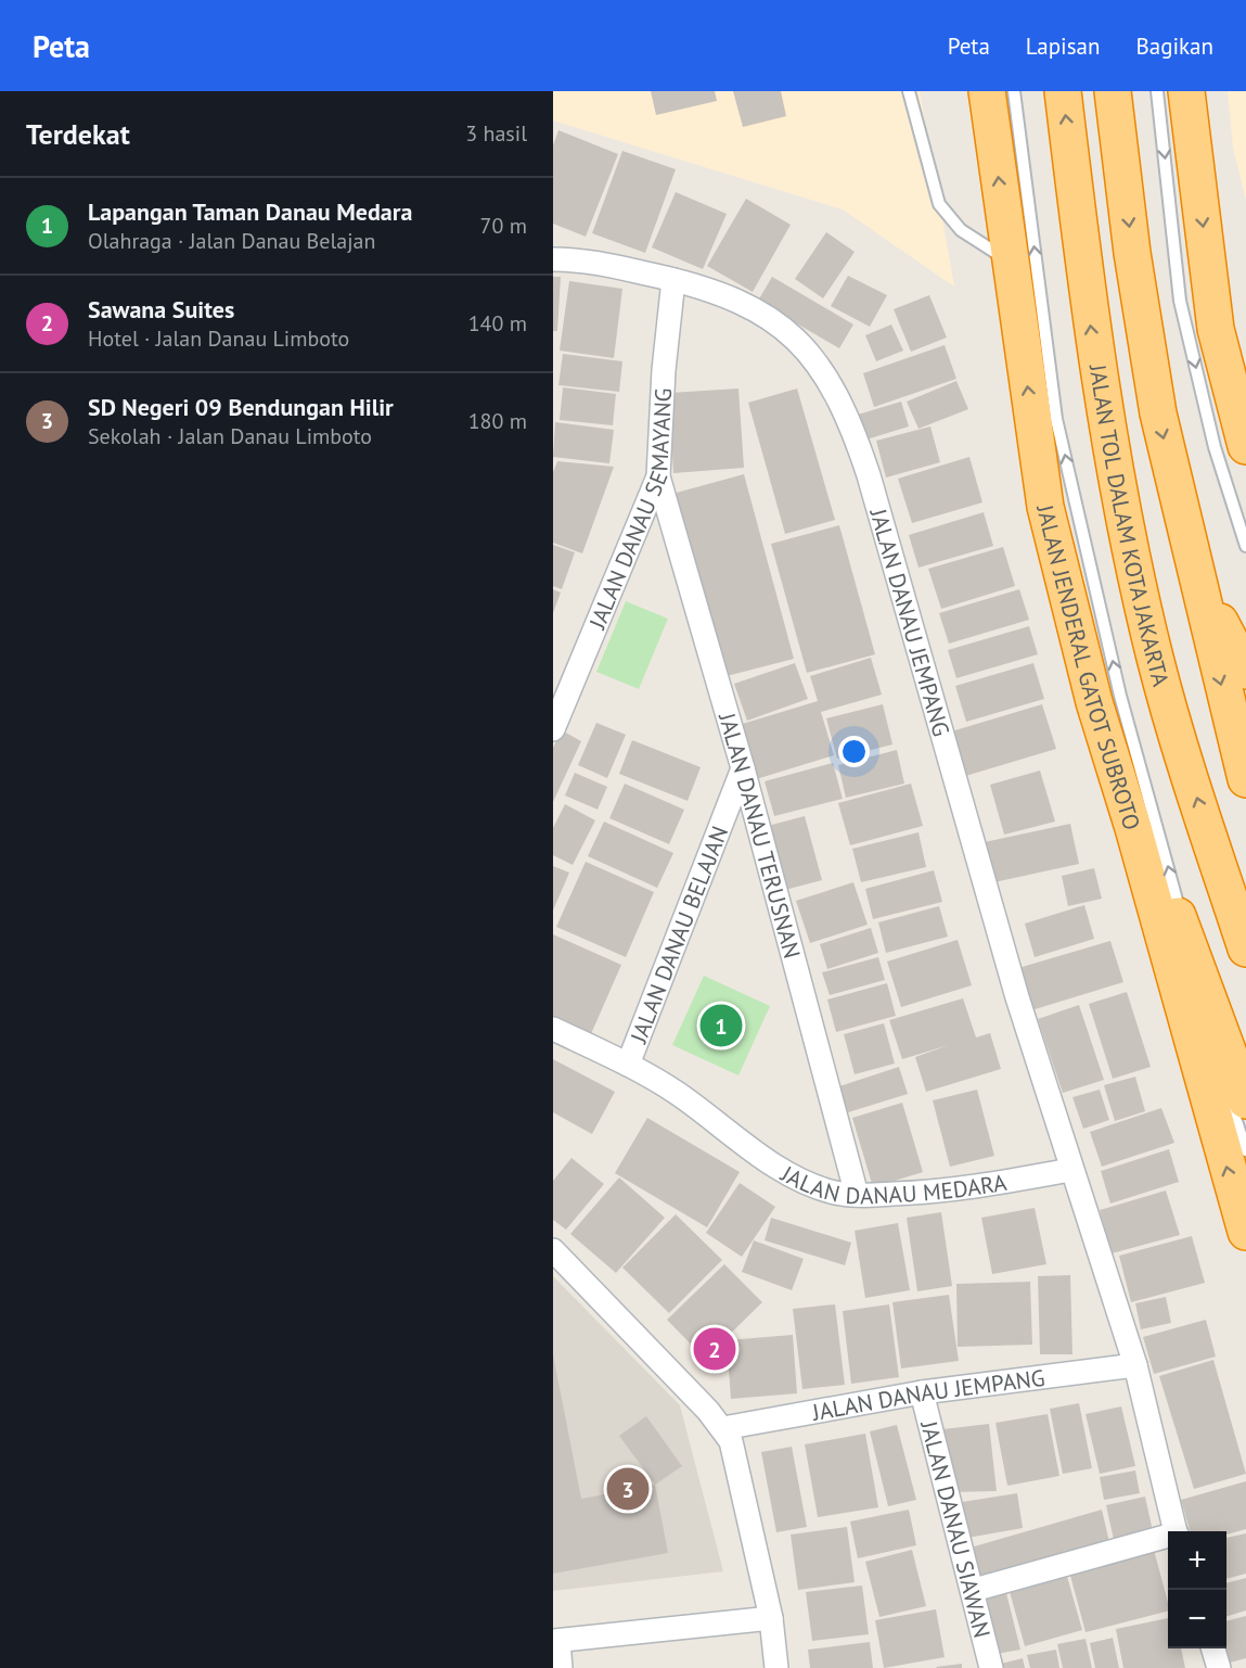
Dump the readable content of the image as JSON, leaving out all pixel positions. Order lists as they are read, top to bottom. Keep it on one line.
{"streets":{"highway":["JALAN TOL DALAM KOTA JAKARTA","JALAN JENDERAL GATOT SUBROTO"],"street":["JALAN DANAU SEMAYANG","JALAN DANAU JEMPANG","JALAN DANAU TERUSNAN","JALAN DANAU BELAJAN","JALAN DANAU MEDARA","JALAN DANAU SIAWAN"]},"crossings":[["JALAN DANAU SEMAYANG","JALAN DANAU JEMPANG"],["JALAN DANAU SEMAYANG","JALAN DANAU TERUSNAN"],["JALAN DANAU JEMPANG","JALAN DANAU MEDARA"],["JALAN DANAU JEMPANG","JALAN DANAU SIAWAN"],["JALAN DANAU TERUSNAN","JALAN DANAU BELAJAN"],["JALAN DANAU TERUSNAN","JALAN DANAU MEDARA"],["JALAN DANAU BELAJAN","JALAN DANAU MEDARA"]],"page":{"header":"Peta","nav":["Peta","Lapisan","Bagikan"],"heading":["Terdekat","3 hasil"],"list":[{"mark":"1","name":"Lapangan Taman Danau Medara","note":"Olahraga · Jalan Danau Belajan","value":"70 m"},{"mark":"2","name":"Sawana Suites","note":"Hotel · Jalan Danau Limboto","value":"140 m"},{"mark":"3","name":"SD Negeri 09 Bendungan Hilir","note":"Sekolah · Jalan Danau Limboto","value":"180 m"}],"pins":["1","2","3"],"map_buttons":["+","−"]}}
